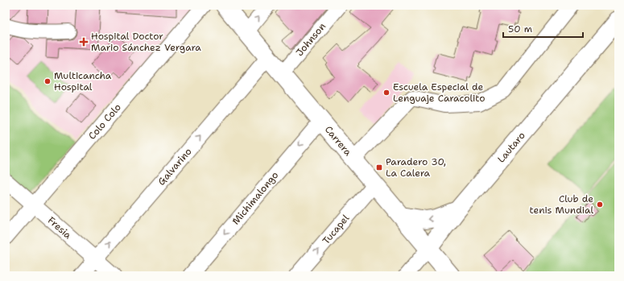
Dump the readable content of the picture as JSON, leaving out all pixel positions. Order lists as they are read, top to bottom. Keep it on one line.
{"streets":{"main road":["Carrera","Lautaro"],"street":["Johnson","Colo Colo","Galvarino","Michimalongo","Fresia","Tucapel"]},"crossings":[["Johnson","Carrera"],["Colo Colo","Fresia"],["Carrera","Lautaro"],["Carrera","Galvarino"],["Carrera","Michimalongo"],["Carrera","Tucapel"],["Galvarino","Fresia"]],"one_way":["Galvarino","Michimalongo","Tucapel"],"places":{"health":["Hospital Doctor Mario Sánchez Vergara"],"other":["Multicancha Hospital","Escuela Especial de Lenguaje Caracolito","Club de tenis Mundial"],"transit":["Paradero 30, La Calera"]},"scale_bar":"50 m"}
